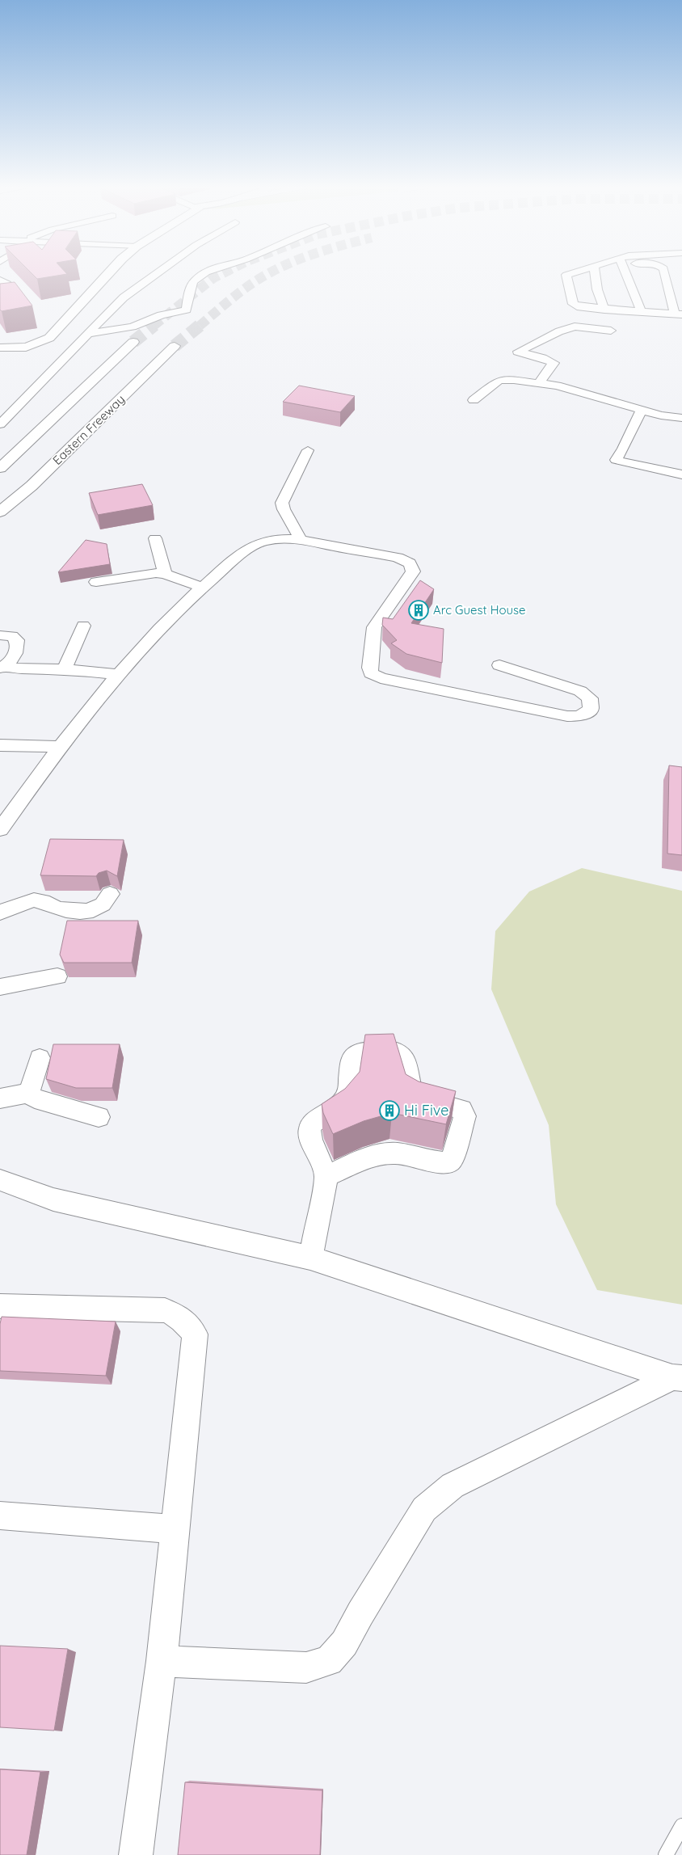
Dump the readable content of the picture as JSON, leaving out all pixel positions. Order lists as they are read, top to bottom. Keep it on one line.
{"streets":{"main road":["Eastern Freeway"]},"places":{"building":["Arc Guest House","Hi Five"]}}
